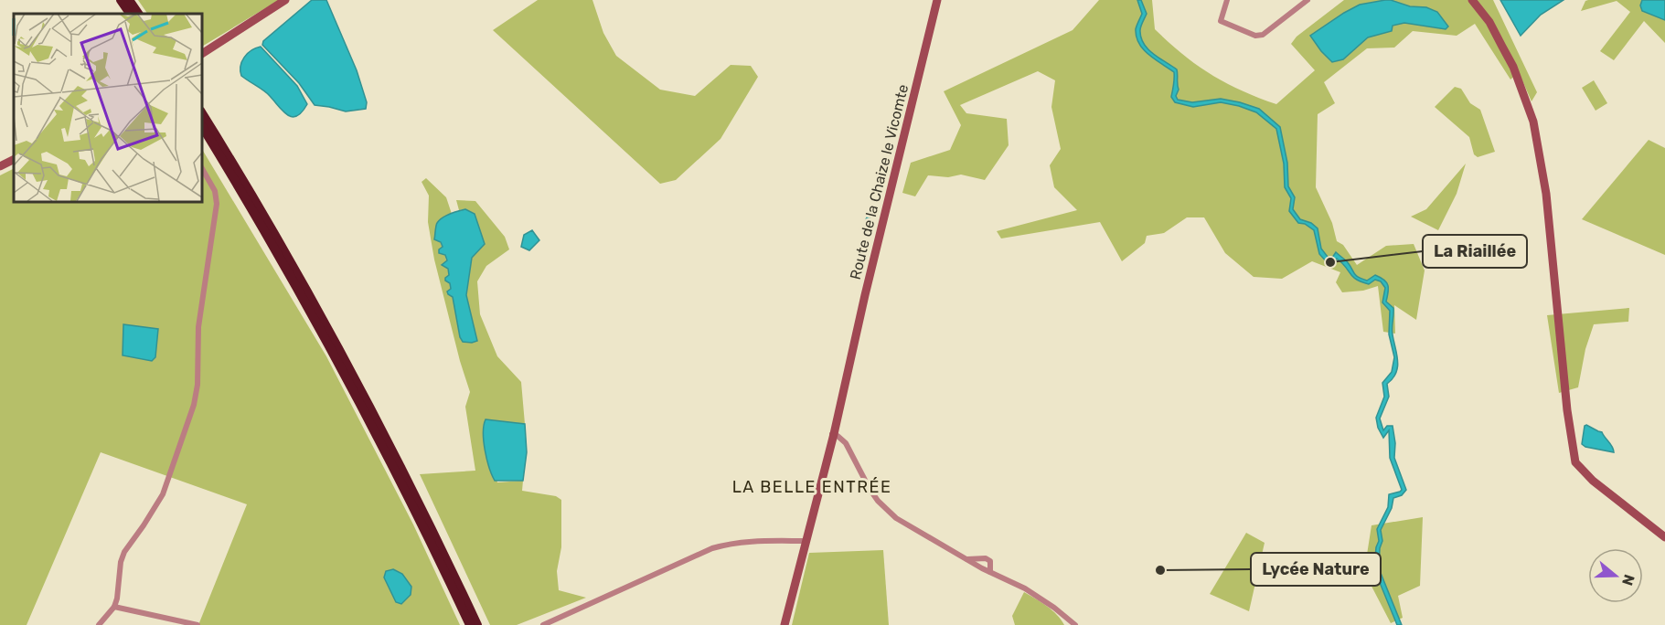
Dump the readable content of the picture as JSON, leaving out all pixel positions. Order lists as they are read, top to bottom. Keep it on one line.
{"streets":{"street":["Route de la Chaize le Vicomte"]},"districts":["LA BELLE ENTRÉE"],"places":["La Riaillée","Lycée Nature"],"north":"right"}
